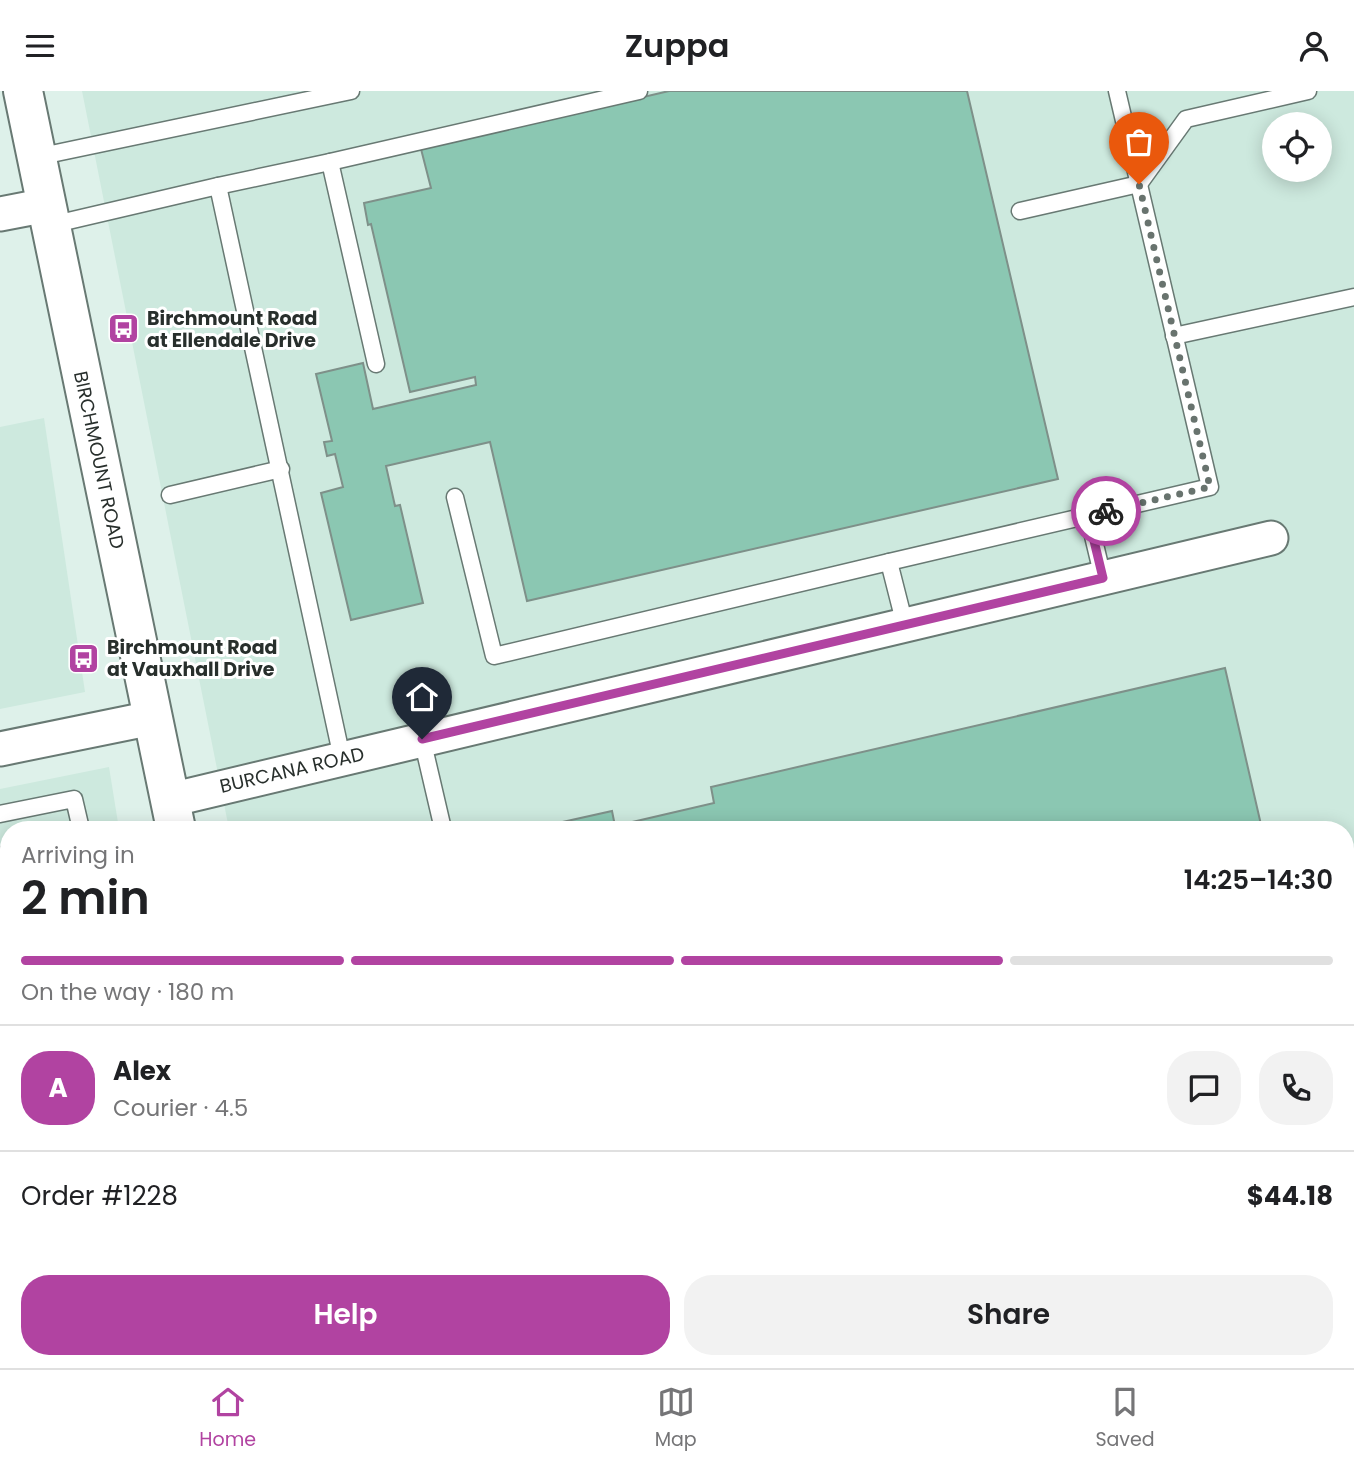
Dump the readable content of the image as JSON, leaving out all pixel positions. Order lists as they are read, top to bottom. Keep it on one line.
{"streets":{"main road":["BIRCHMOUNT ROAD"],"street":["BURCANA ROAD"]},"crossings":[["BIRCHMOUNT ROAD","BURCANA ROAD"]],"places":{"bus stop":["Birchmount Road at Ellendale Drive","Birchmount Road at Vauxhall Drive"]},"page":{"header":"Zuppa","heading":["2 min","Arriving in","14:25–14:30"],"panel":["Alex","Courier · 4.5","Order #1228","$44.18"],"bar":"On the way · 180 m","round":"A","buttons":["Help","Share"],"tabs":["Home","Map","Saved"]}}
